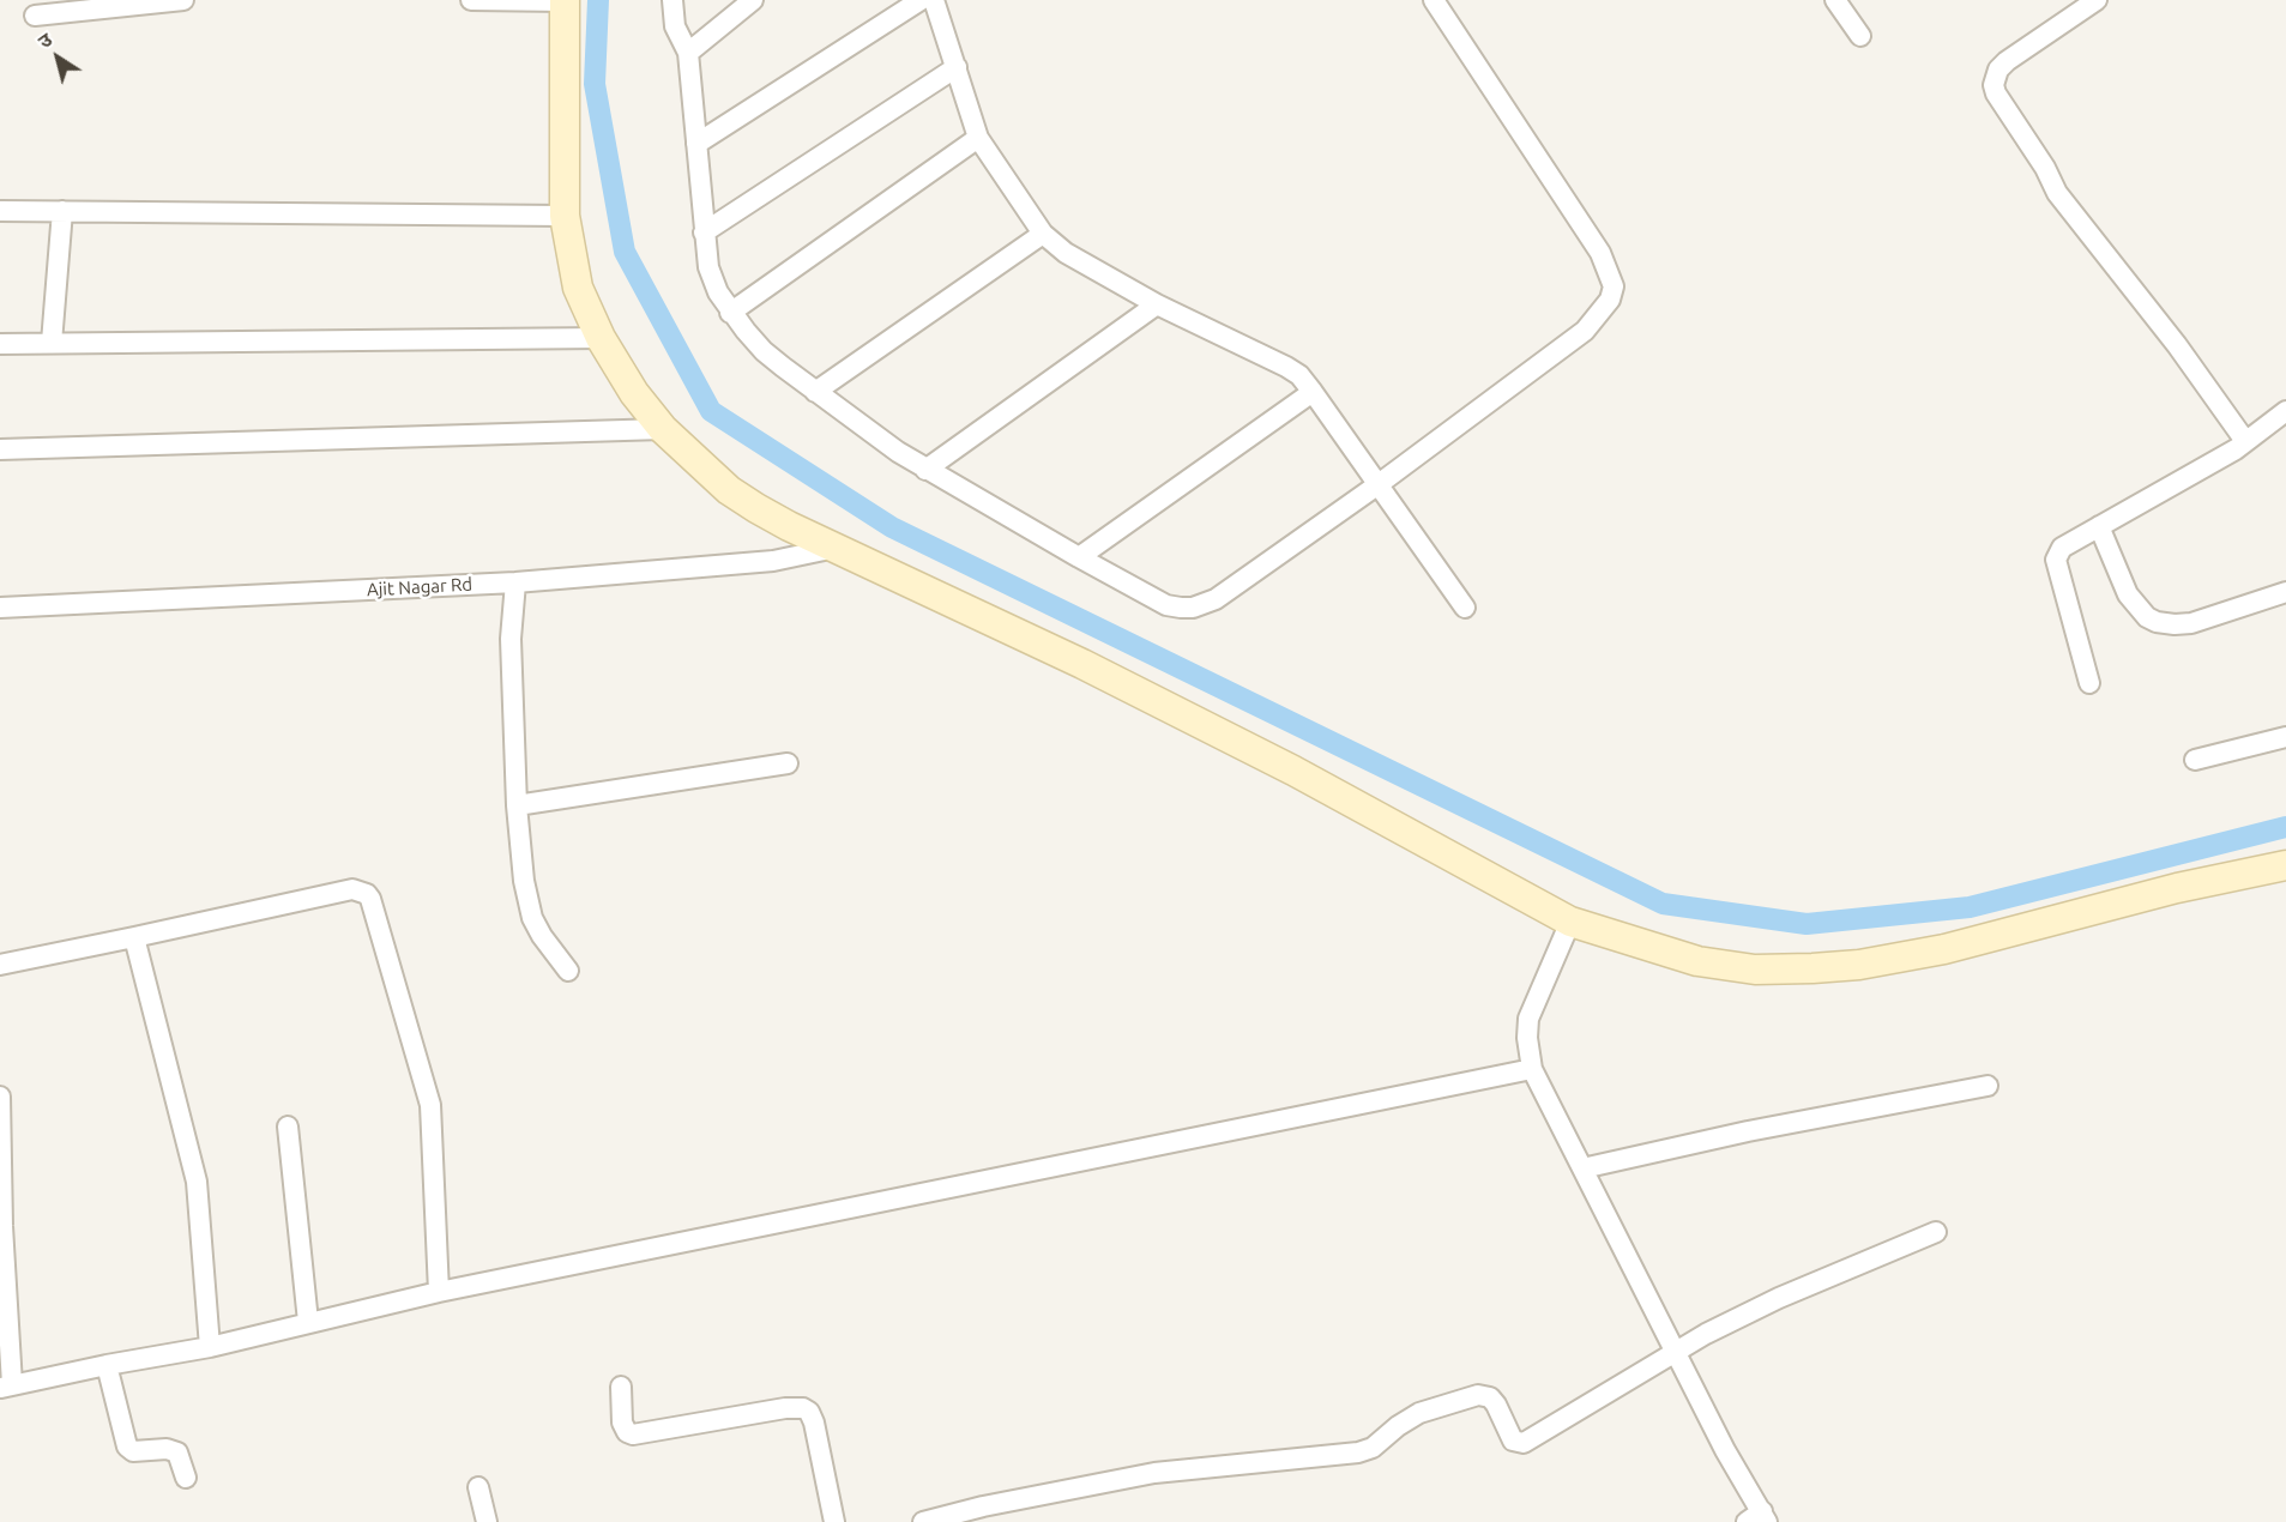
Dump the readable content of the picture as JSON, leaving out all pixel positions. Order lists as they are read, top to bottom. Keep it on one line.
{"streets":{"street":["Ajit Nagar Rd"]},"north":"top left"}
